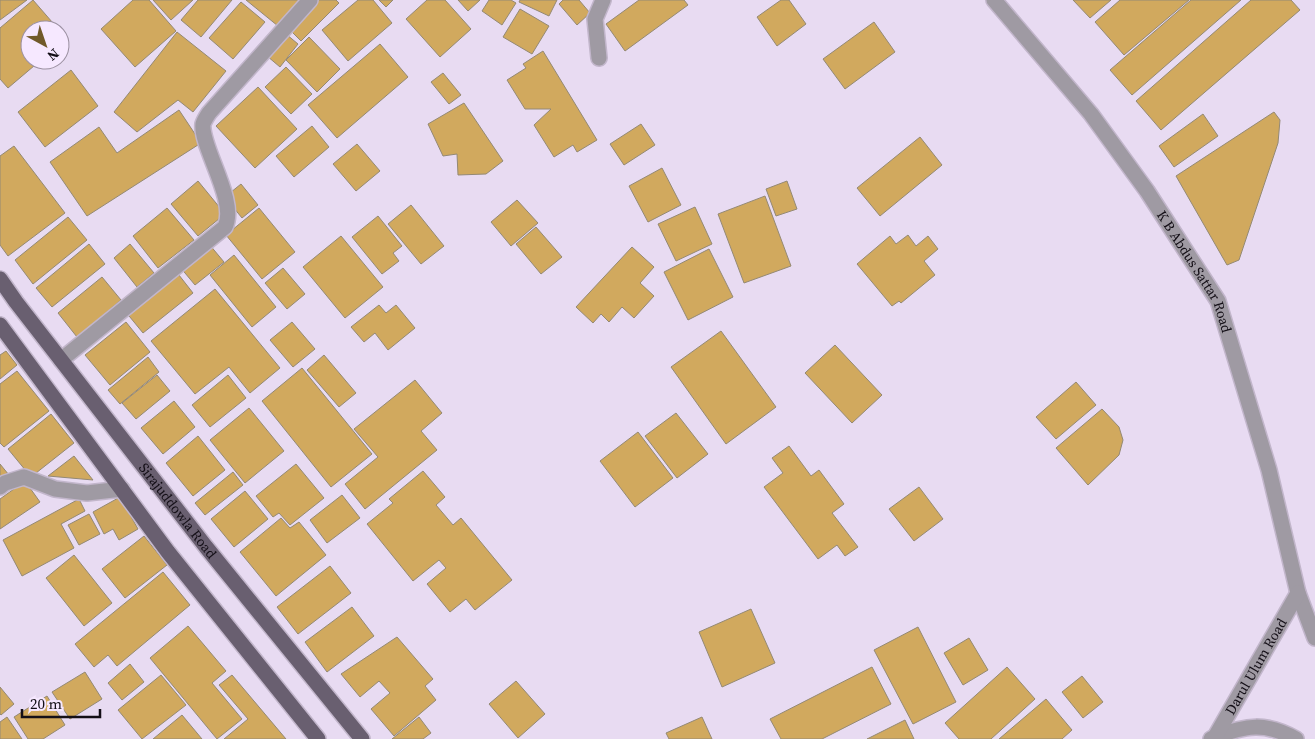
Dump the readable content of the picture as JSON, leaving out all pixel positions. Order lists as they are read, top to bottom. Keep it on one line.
{"streets":{"main road":["Sirajuddowla Road"],"street":["K B Abdus Sattar Road","Darul Ulum Road"]},"crossings":[["K B Abdus Sattar Road","Darul Ulum Road"]],"scale_bar":"20 m","north":"bottom right"}
